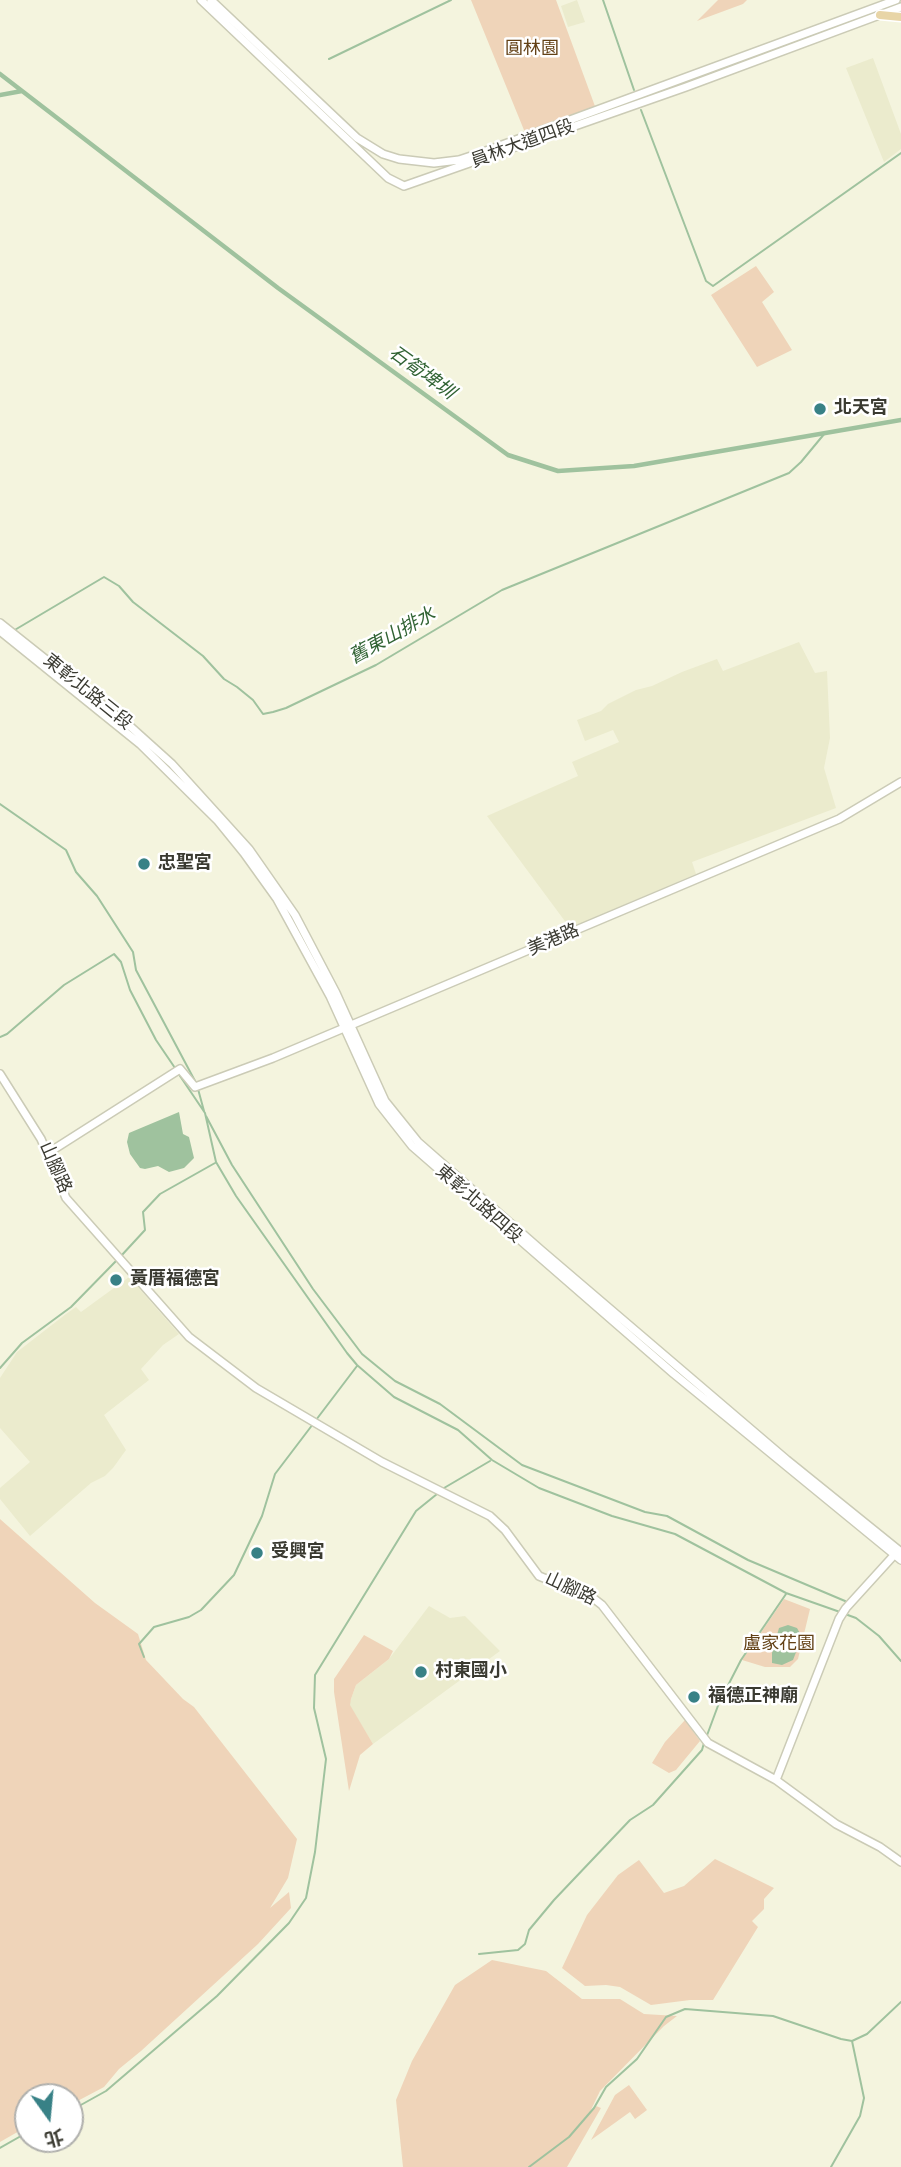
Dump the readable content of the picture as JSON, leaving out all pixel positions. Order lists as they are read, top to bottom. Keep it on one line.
{"streets":{"main road":["員林大道四段","東彰北路三段","美港路","山腳路","東彰北路四段"]},"crossings":[["東彰北路三段","東彰北路四段"],["美港路","山腳路"],["美港路","東彰北路四段"]],"water":["石筍埤圳","舊東山排水"],"parks":["圓林園","盧家花園"],"places":["北天宮","忠聖宮","黃厝福德宮","受興宮","村東國小","福德正神廟"],"north":"bottom"}
